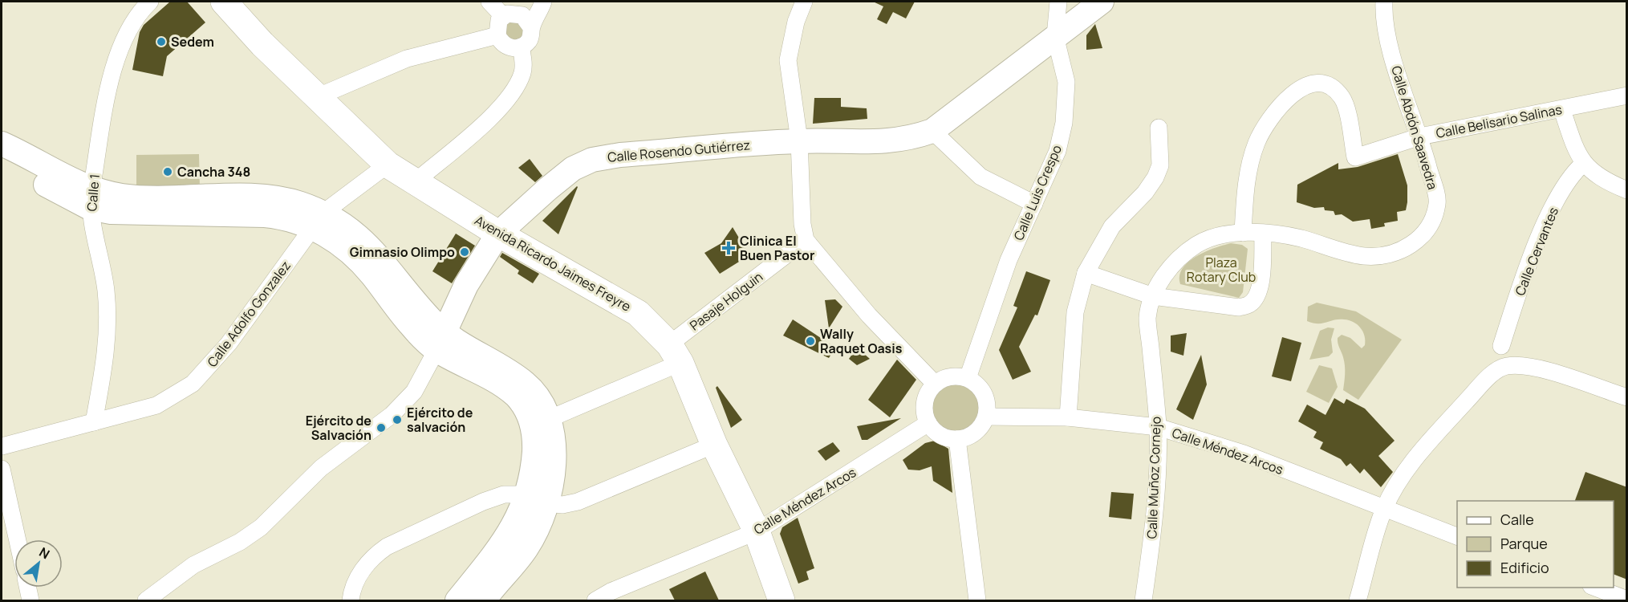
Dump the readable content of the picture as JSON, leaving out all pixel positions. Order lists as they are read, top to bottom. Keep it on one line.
{"streets":{"main road":["Avenida Ricardo Jaimes Freyre"],"street":["Calle Belisario Salinas","Calle Abdón Saavedra","Calle Rosendo Gutiérrez","Calle 1","Calle Luis Crespo","Calle Cervantes","Pasaje Holguin","Calle Adolfo Gonzalez","Calle Méndez Arcos","Calle Muñoz Cornejo"]},"crossings":[["Calle Belisario Salinas","Calle Abdón Saavedra"],["Calle Abdón Saavedra","Calle Muñoz Cornejo"],["Calle Rosendo Gutiérrez","Calle Luis Crespo"],["Calle Rosendo Gutiérrez","Avenida Ricardo Jaimes Freyre"],["Calle 1","Calle Adolfo Gonzalez"],["Calle Luis Crespo","Calle Méndez Arcos"],["Avenida Ricardo Jaimes Freyre","Pasaje Holguin"],["Avenida Ricardo Jaimes Freyre","Calle Adolfo Gonzalez"],["Avenida Ricardo Jaimes Freyre","Calle Méndez Arcos"],["Calle Méndez Arcos","Calle Muñoz Cornejo"]],"parks":["Plaza Rotary Club"],"places":{"other":["Sedem","Cancha 348","Gimnasio Olimpo","Wally Raquet Oasis","Ejército de salvación","Ejército de Salvación"],"health":["Clinica El Buen Pastor"]},"legend":["Calle","Parque","Edificio"],"north":"top right"}
